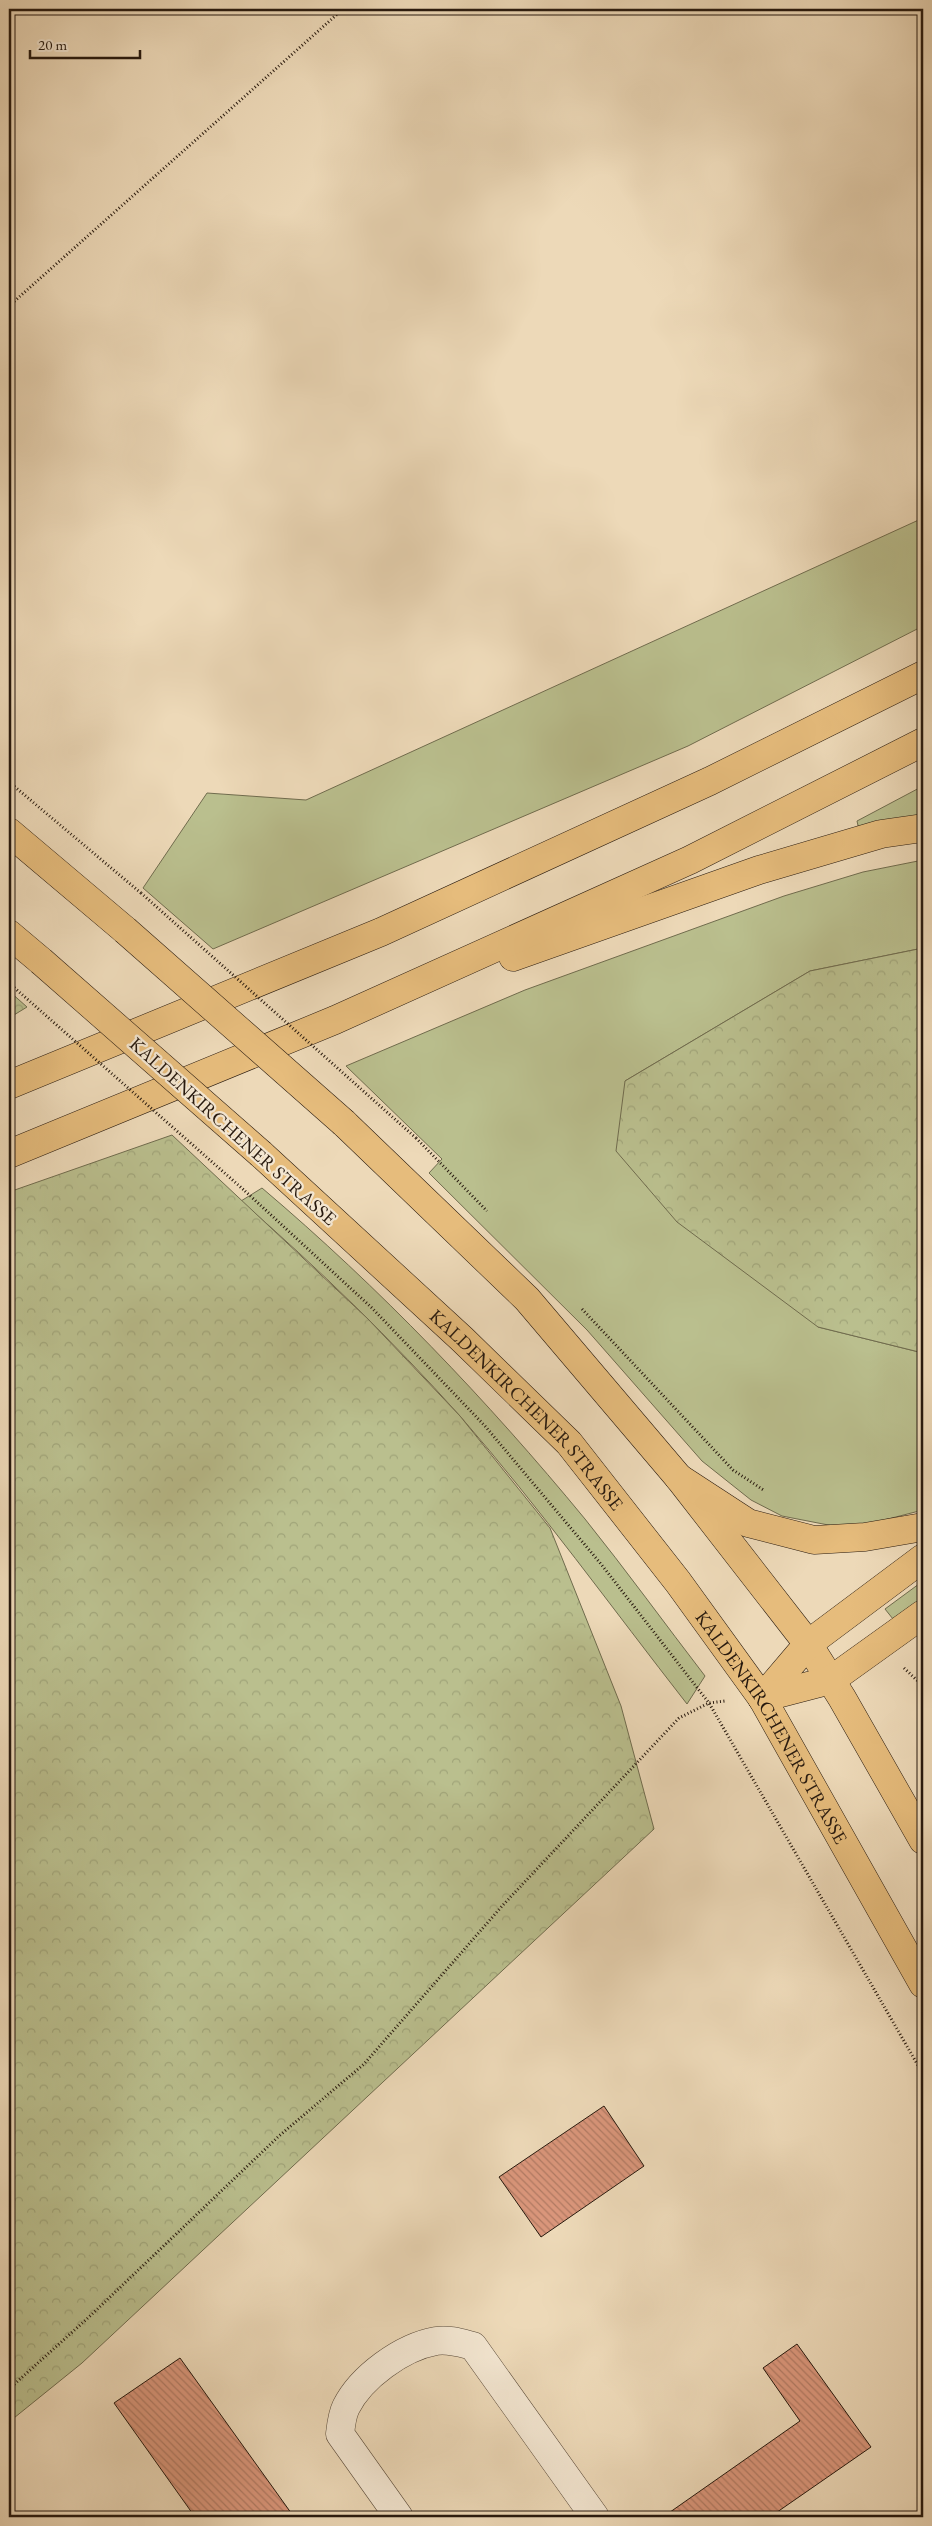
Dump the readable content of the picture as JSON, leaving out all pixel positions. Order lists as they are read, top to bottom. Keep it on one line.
{"streets":{"main road":["KALDENKIRCHENER STRASSE"]},"scale_bar":"20 m"}
